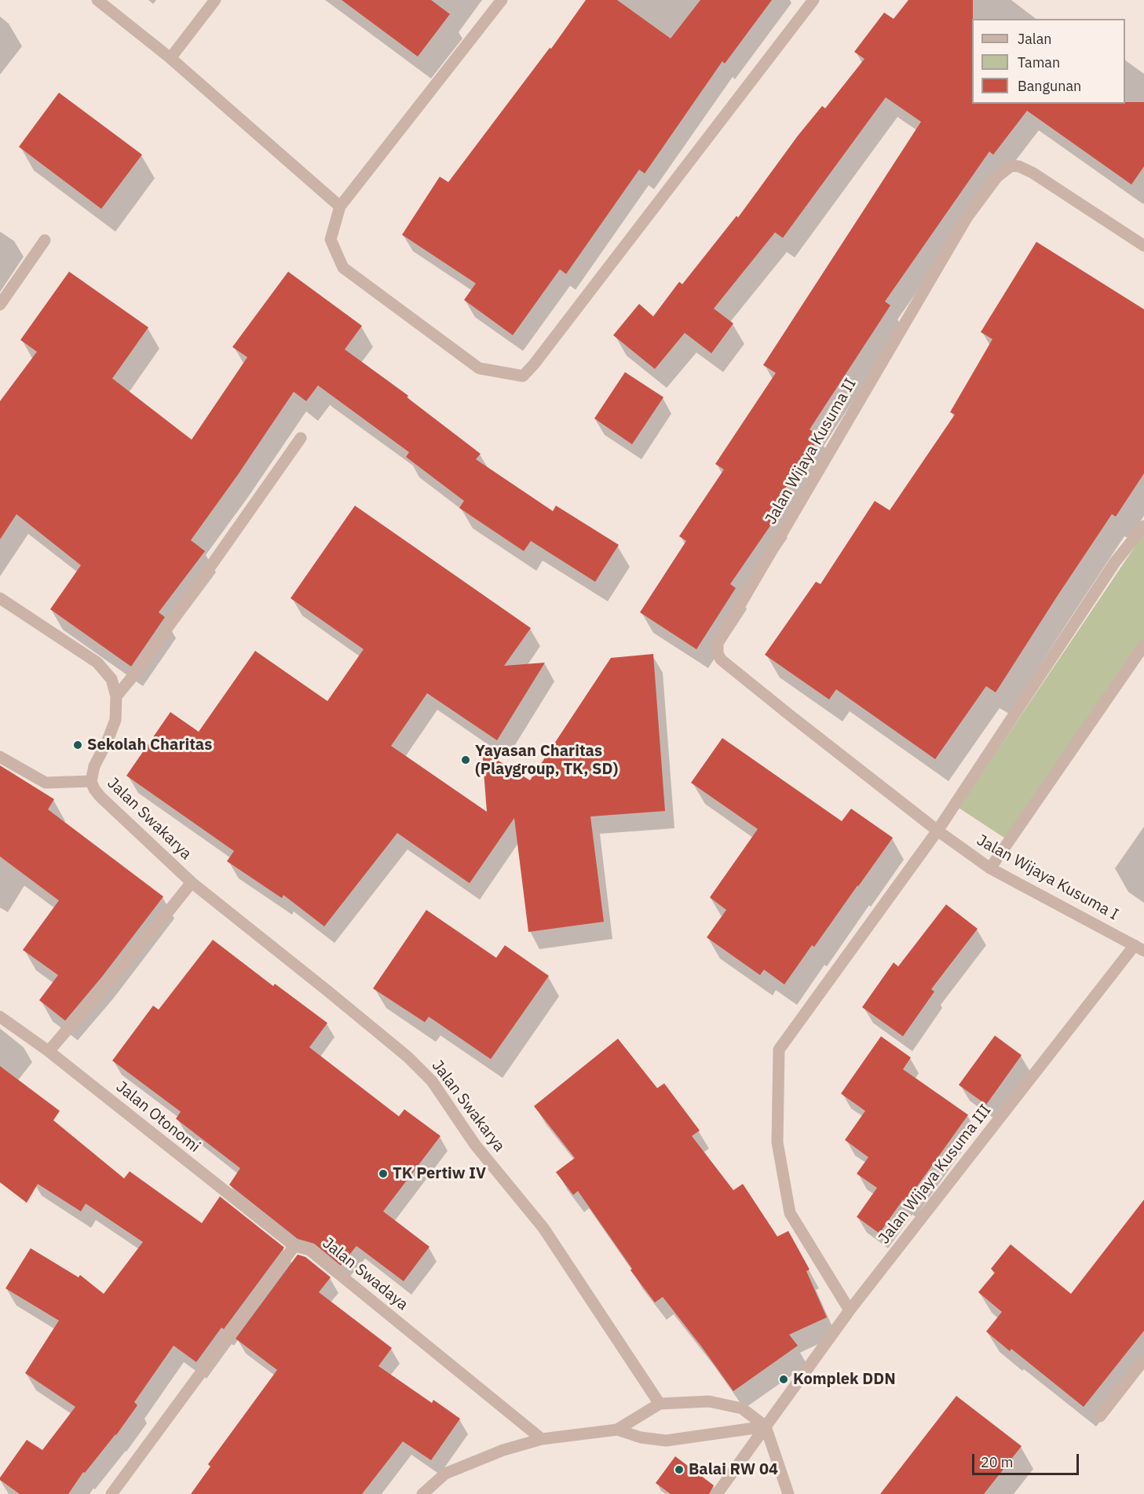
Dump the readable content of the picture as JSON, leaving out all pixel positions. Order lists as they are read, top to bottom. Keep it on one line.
{"streets":{"street":["Jalan Wijaya Kusuma II","Jalan Swakarya","Jalan Wijaya Kusuma I","Jalan Otonomi","Jalan Wijaya Kusuma III","Jalan Swadaya"]},"crossings":[["Jalan Wijaya Kusuma II","Jalan Wijaya Kusuma I"],["Jalan Swakarya","Jalan Otonomi"],["Jalan Wijaya Kusuma I","Jalan Wijaya Kusuma III"],["Jalan Otonomi","Jalan Swadaya"]],"places":["Sekolah Charitas","Yayasan Charitas (Playgroup, TK, SD)","TK Pertiw IV","Komplek DDN","Balai RW 04"],"legend":["Jalan","Taman","Bangunan"],"scale_bar":"20 m"}
